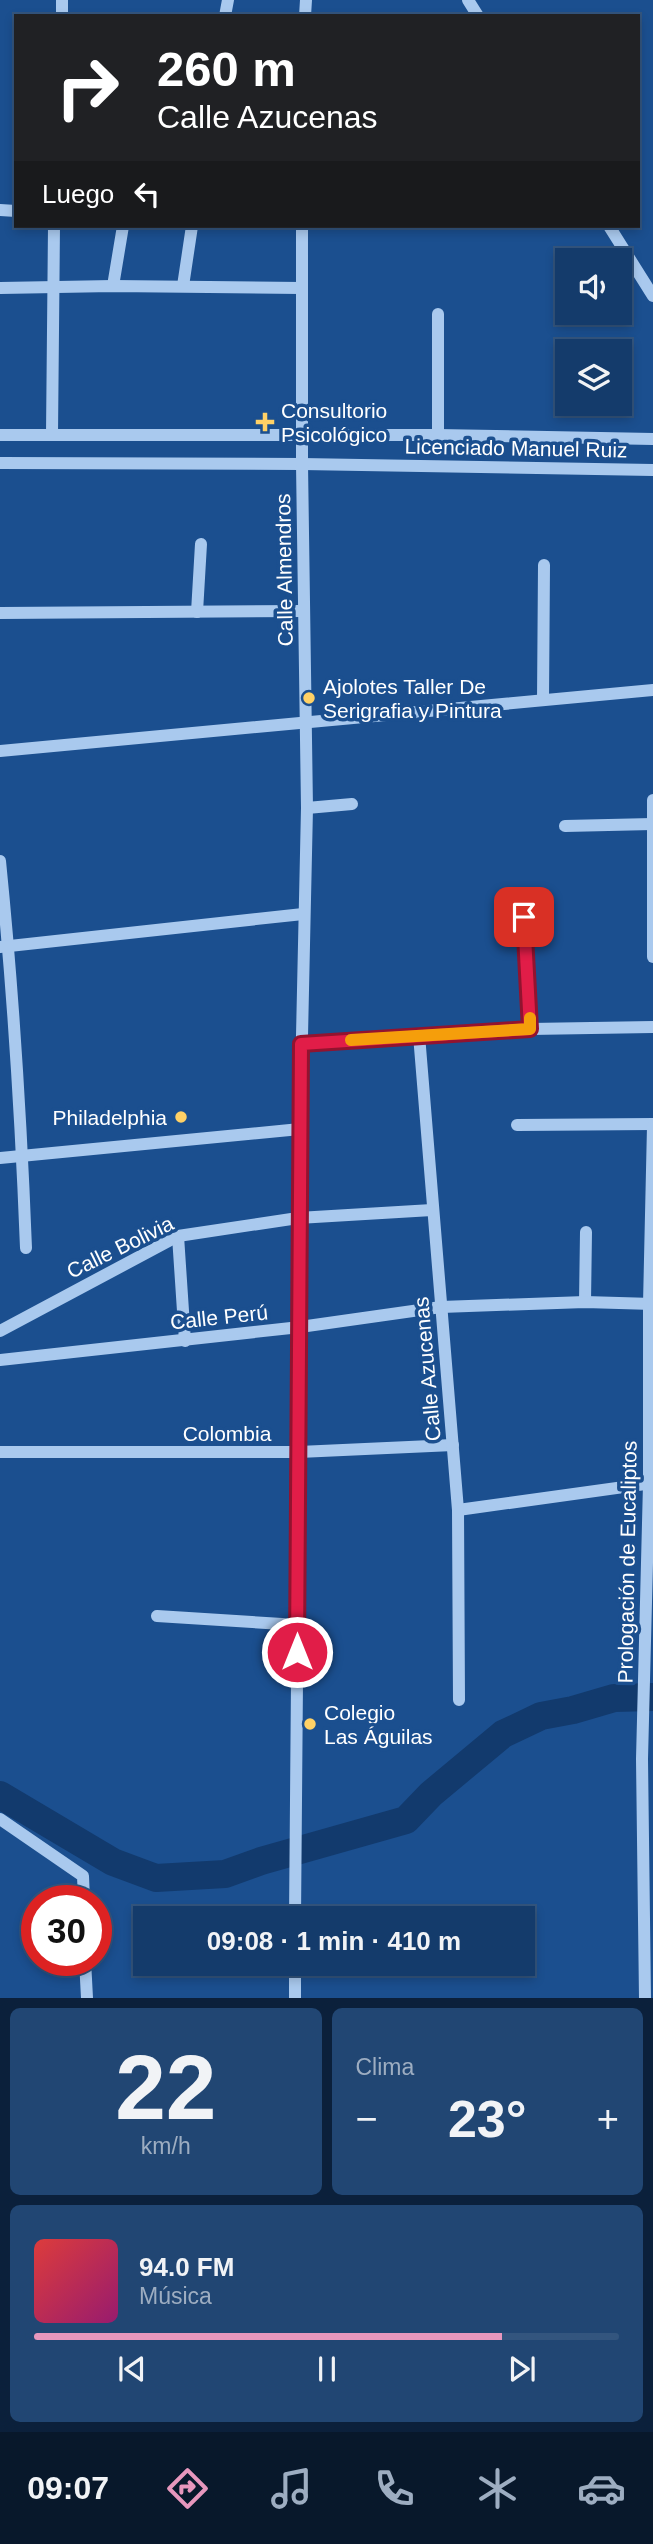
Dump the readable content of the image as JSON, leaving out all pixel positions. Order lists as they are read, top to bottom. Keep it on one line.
{"streets":{"street":["Licenciado Manuel Ruiz","Calle Almendros","Calle Bolivia","Calle Perú","Calle Azucenas","Colombia","Prologación de Eucaliptos"]},"crossings":[["Licenciado Manuel Ruiz","Calle Almendros"],["Calle Almendros","Calle Bolivia"],["Calle Almendros","Calle Perú"],["Calle Almendros","Colombia"],["Calle Bolivia","Calle Azucenas"],["Calle Perú","Calle Azucenas"],["Calle Perú","Prologación de Eucaliptos"],["Calle Azucenas","Colombia"]],"places":{"health":["Consultorio Psicológico"],"other":["Ajolotes Taller De Serigrafia y Pintura","Philadelphia","Colegio Las Águilas"]},"page":{"turn":["260 m","Calle Azucenas"],"then":"Luego","limit":"30","trip":"09:08 · 1 min · 410 m","tile":[["22","km/h"],"Clima"],"heat":["−","23°","+"],"song":["94.0 FM","Música"],"tabs":"09:07"}}
